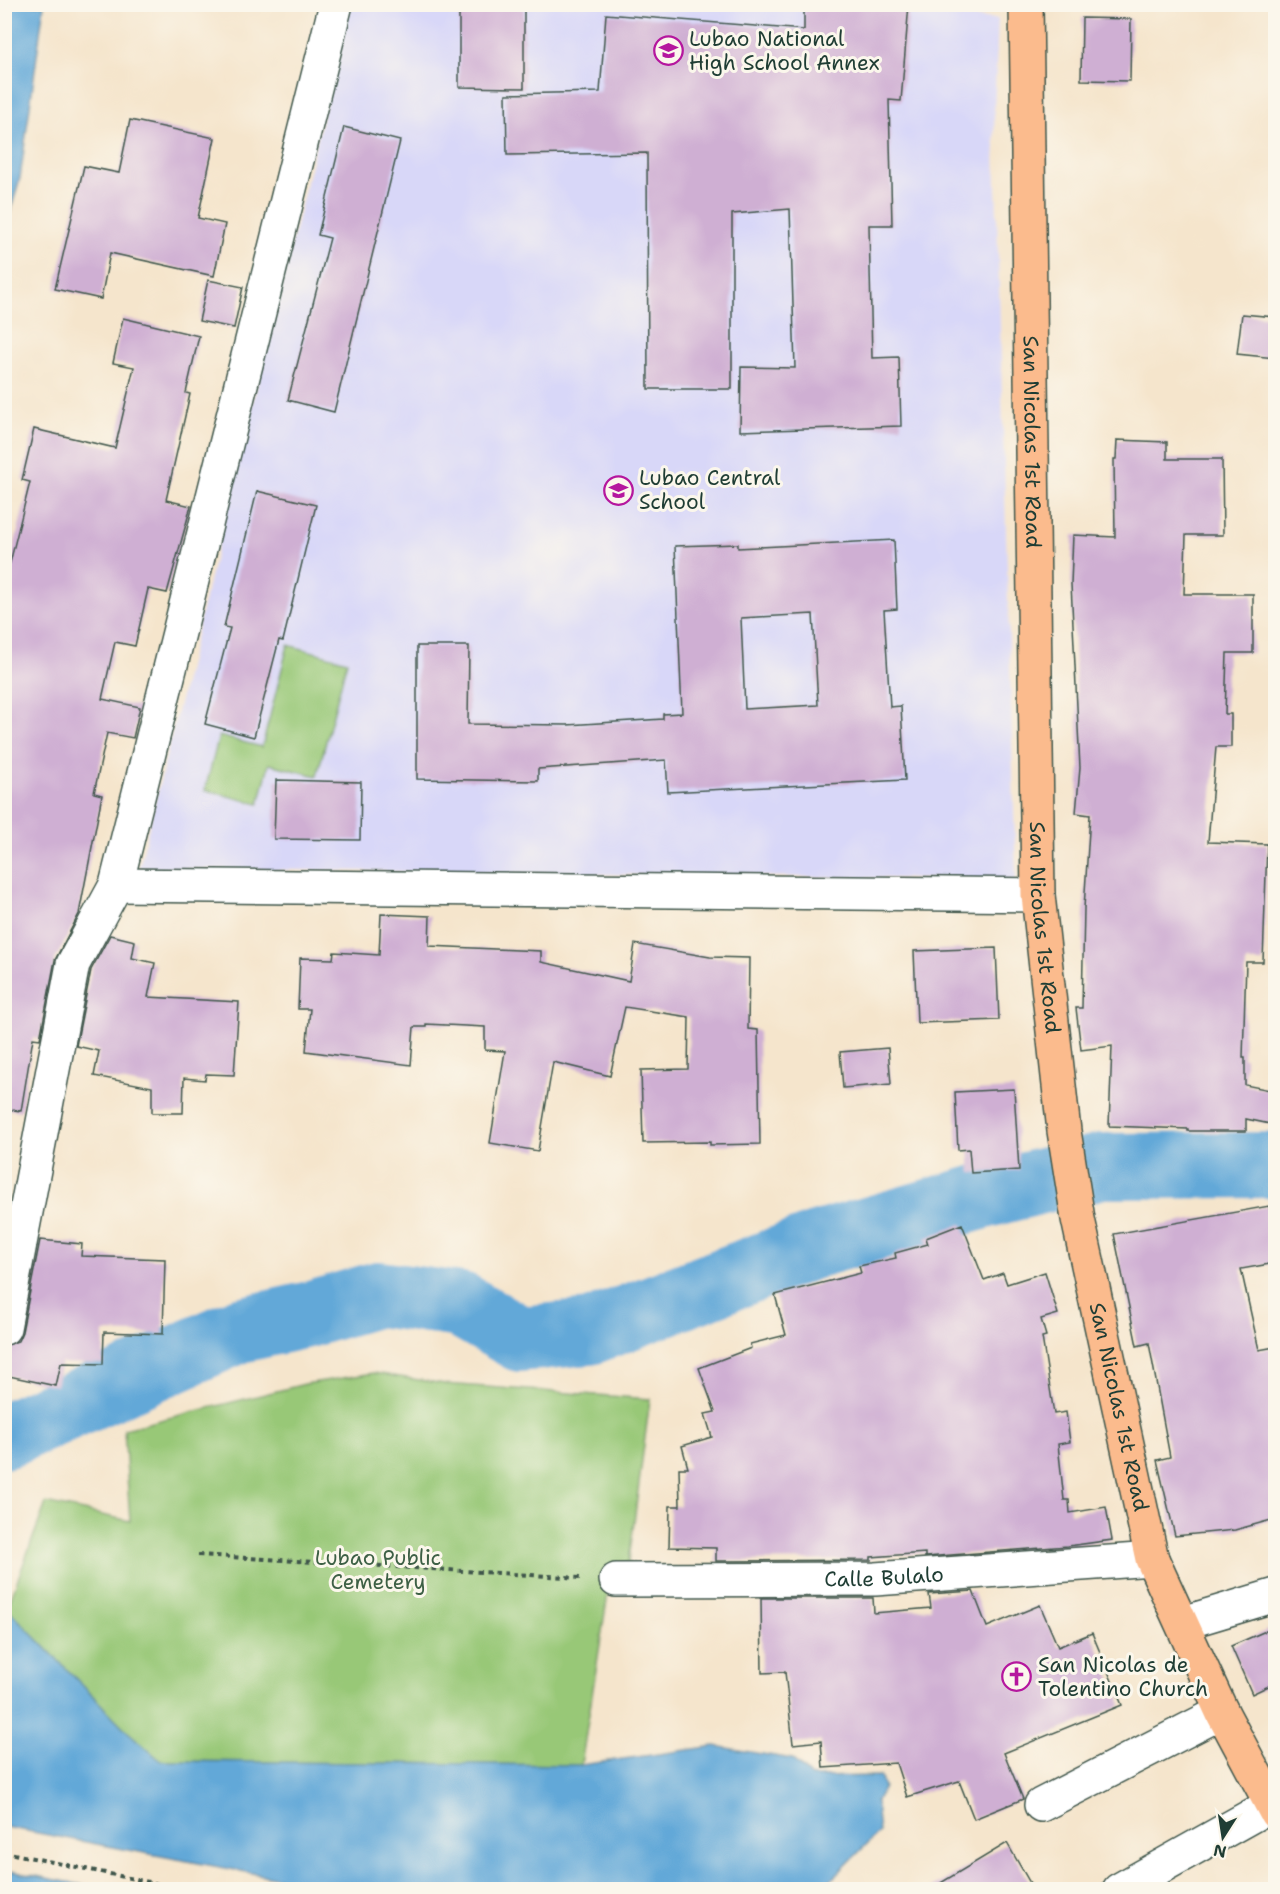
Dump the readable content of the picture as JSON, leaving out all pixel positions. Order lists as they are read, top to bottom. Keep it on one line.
{"streets":{"main road":["San Nicolas 1st Road"],"street":["Calle Bulalo"]},"crossings":[["San Nicolas 1st Road","Calle Bulalo"]],"parks":["Lubao Public Cemetery"],"places":{"school or university":["Lubao National High School Annex","Lubao Central School"],"church":["San Nicolas de Tolentino Church"]},"north":"bottom"}
